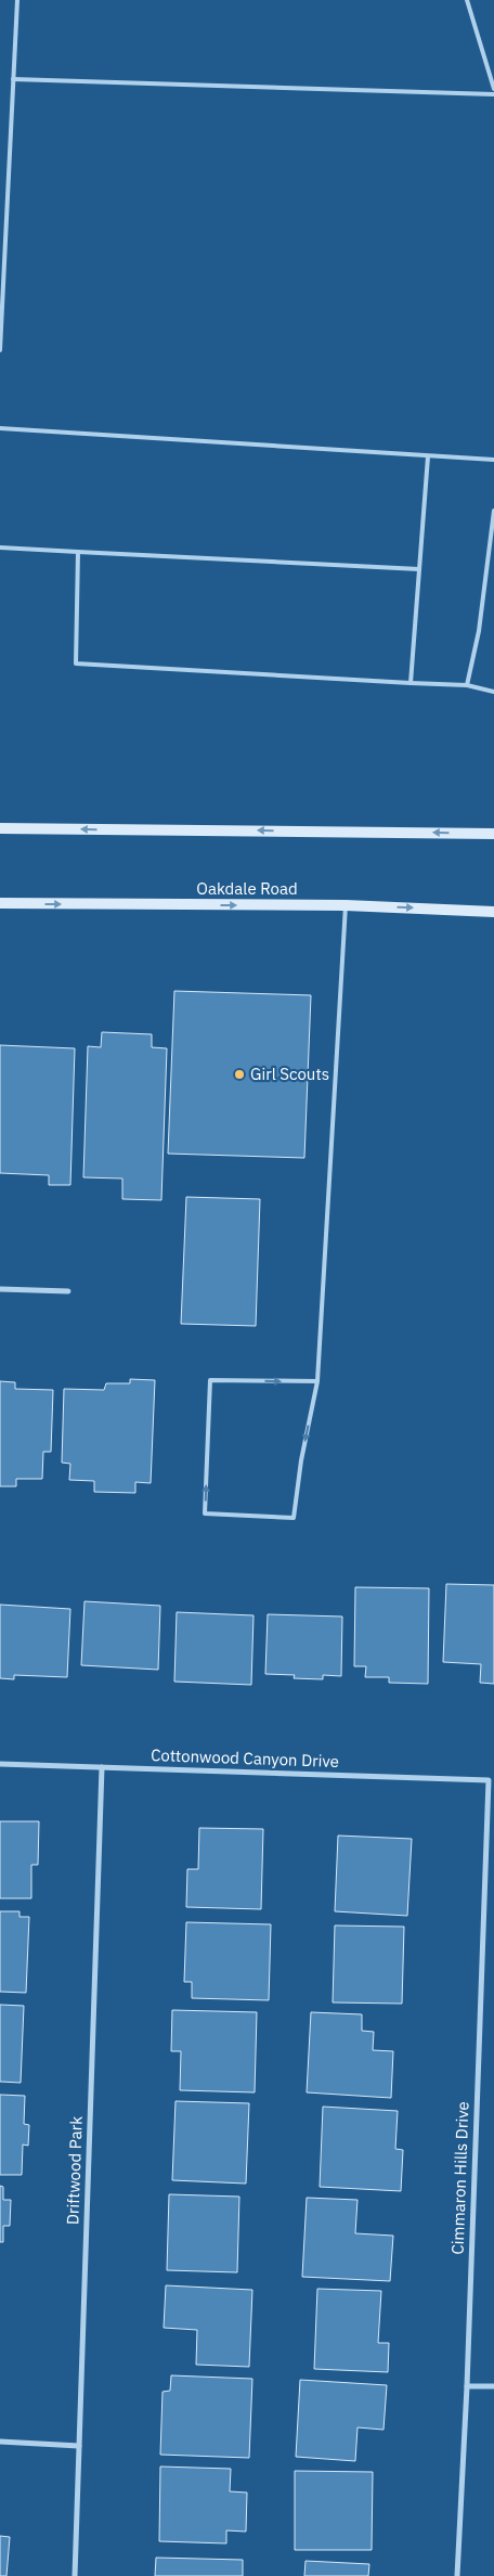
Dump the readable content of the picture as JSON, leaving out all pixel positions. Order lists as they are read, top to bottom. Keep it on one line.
{"streets":{"main road":["Oakdale Road"],"street":["Cottonwood Canyon Drive","Driftwood Park","Cimmaron Hills Drive"]},"crossings":[["Cottonwood Canyon Drive","Driftwood Park"],["Cottonwood Canyon Drive","Cimmaron Hills Drive"]],"places":["Girl Scouts"]}
